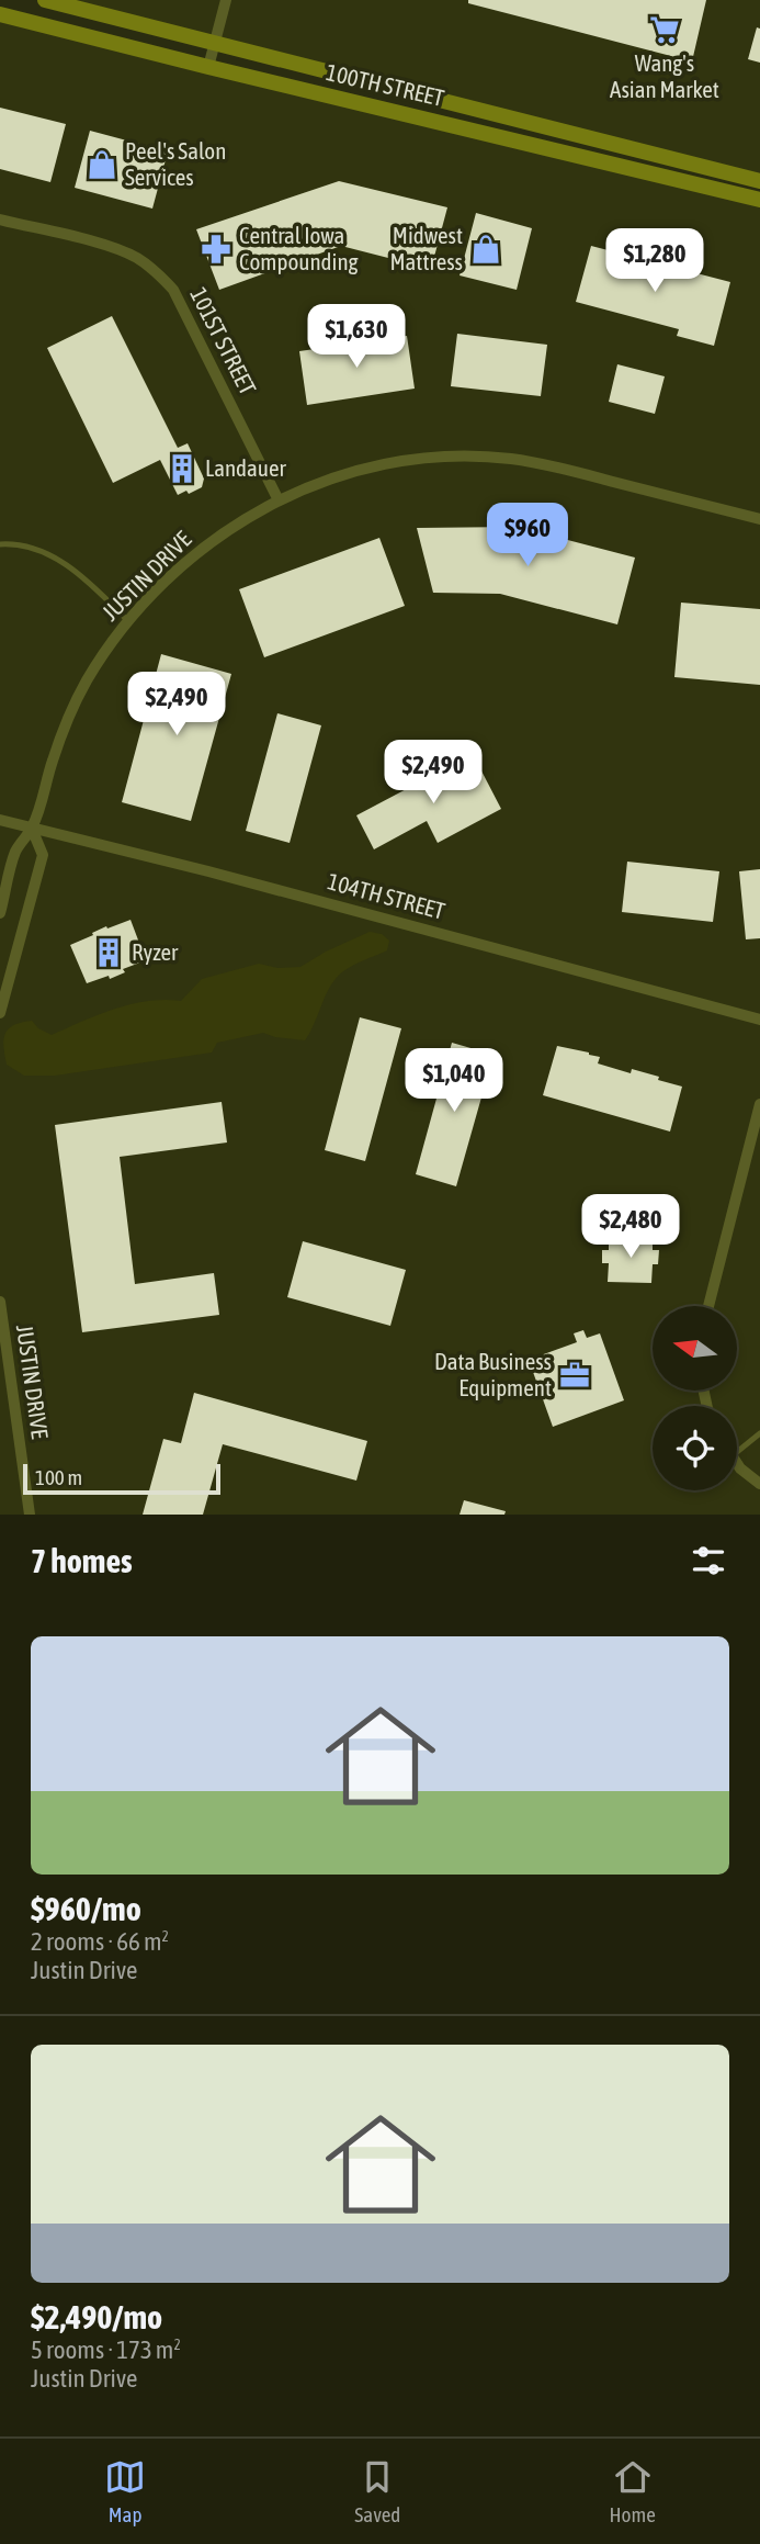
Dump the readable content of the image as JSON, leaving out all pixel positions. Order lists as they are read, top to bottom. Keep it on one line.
{"streets":{"main road":["100TH STREET"],"street":["101ST STREET","JUSTIN DRIVE","104TH STREET"]},"crossings":[["101ST STREET","JUSTIN DRIVE"],["JUSTIN DRIVE","104TH STREET"]],"places":{"supermarket":["Wang's Asian Market"],"shop":["Peel's Salon Services","Midwest Mattress"],"pharmacy":["Central Iowa Compounding"],"building":["Landauer","Ryzer"],"office":["Data Business Equipment"]},"scale_bar":"100 m","north":"left","page":{"price":["$1,280","$1,630","$960","$2,490","$2,490","$1,040","$2,480"],"scale":"100 m","heading":"7 homes","list":[{"name":"$960/mo","note":"2 rooms · 66 m² · Justin Drive"},{"name":"$2,490/mo","note":"5 rooms · 173 m² · Justin Drive"}],"tabs":["Map","Saved","Home"]}}
